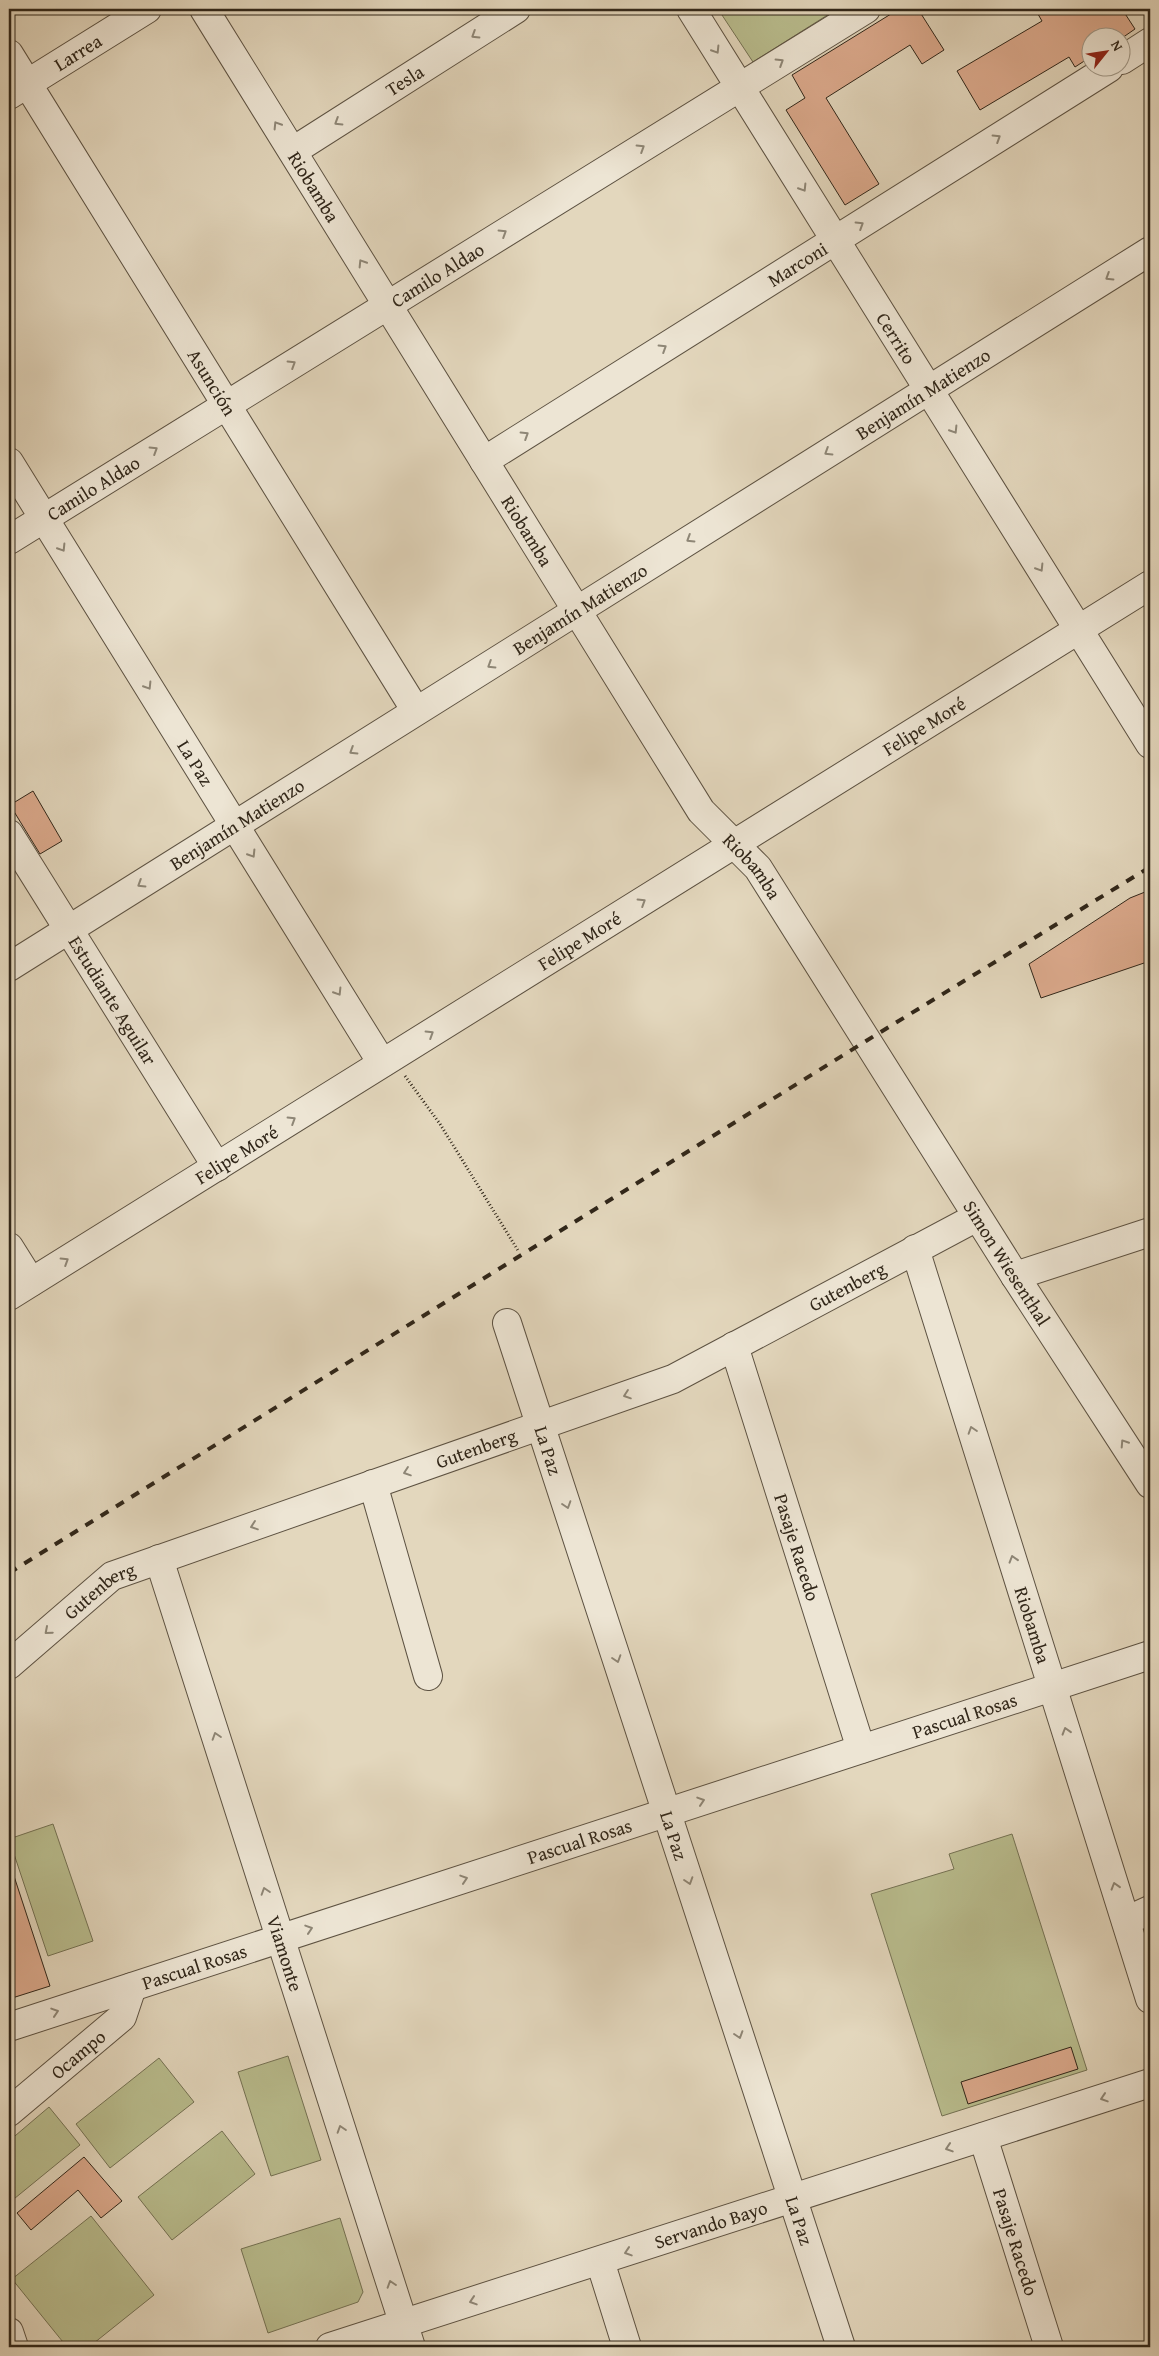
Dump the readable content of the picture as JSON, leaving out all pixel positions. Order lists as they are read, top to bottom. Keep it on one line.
{"streets":{"street":["Larrea","Tesla","Riobamba","Marconi","Camilo Aldao","Cerrito","Asunción","Benjamín Matienzo","Felipe Moré","La Paz","Estudiante Aguilar","Simon Wiesenthal","Gutenberg","Pasaje Racedo","Pascual Rosas","Viamonte","Ocampo","Servando Bayo"]},"crossings":[["Larrea","Asunción"],["Tesla","Riobamba"],["Riobamba","Marconi"],["Riobamba","Camilo Aldao"],["Riobamba","Benjamín Matienzo"],["Riobamba","Felipe Moré"],["Riobamba","Simon Wiesenthal"],["Riobamba","Gutenberg"],["Riobamba","Pascual Rosas"],["Marconi","Cerrito"],["Camilo Aldao","Cerrito"],["Camilo Aldao","Asunción"],["Camilo Aldao","La Paz"],["Cerrito","Benjamín Matienzo"],["Cerrito","Felipe Moré"],["Asunción","Benjamín Matienzo"],["Benjamín Matienzo","La Paz"],["Benjamín Matienzo","Estudiante Aguilar"],["Felipe Moré","La Paz"],["Felipe Moré","Estudiante Aguilar"],["La Paz","Gutenberg"],["La Paz","Pascual Rosas"],["La Paz","Servando Bayo"],["Simon Wiesenthal","Gutenberg"],["Gutenberg","Pasaje Racedo"],["Gutenberg","Viamonte"],["Pasaje Racedo","Pascual Rosas"],["Pasaje Racedo","Servando Bayo"],["Pascual Rosas","Viamonte"],["Pascual Rosas","Ocampo"],["Viamonte","Servando Bayo"]],"one_way":["Tesla","Riobamba","Marconi","Camilo Aldao","Cerrito","Benjamín Matienzo","Felipe Moré","La Paz","Simon Wiesenthal","Gutenberg","Pascual Rosas","Viamonte","Servando Bayo"],"north":"top right"}
